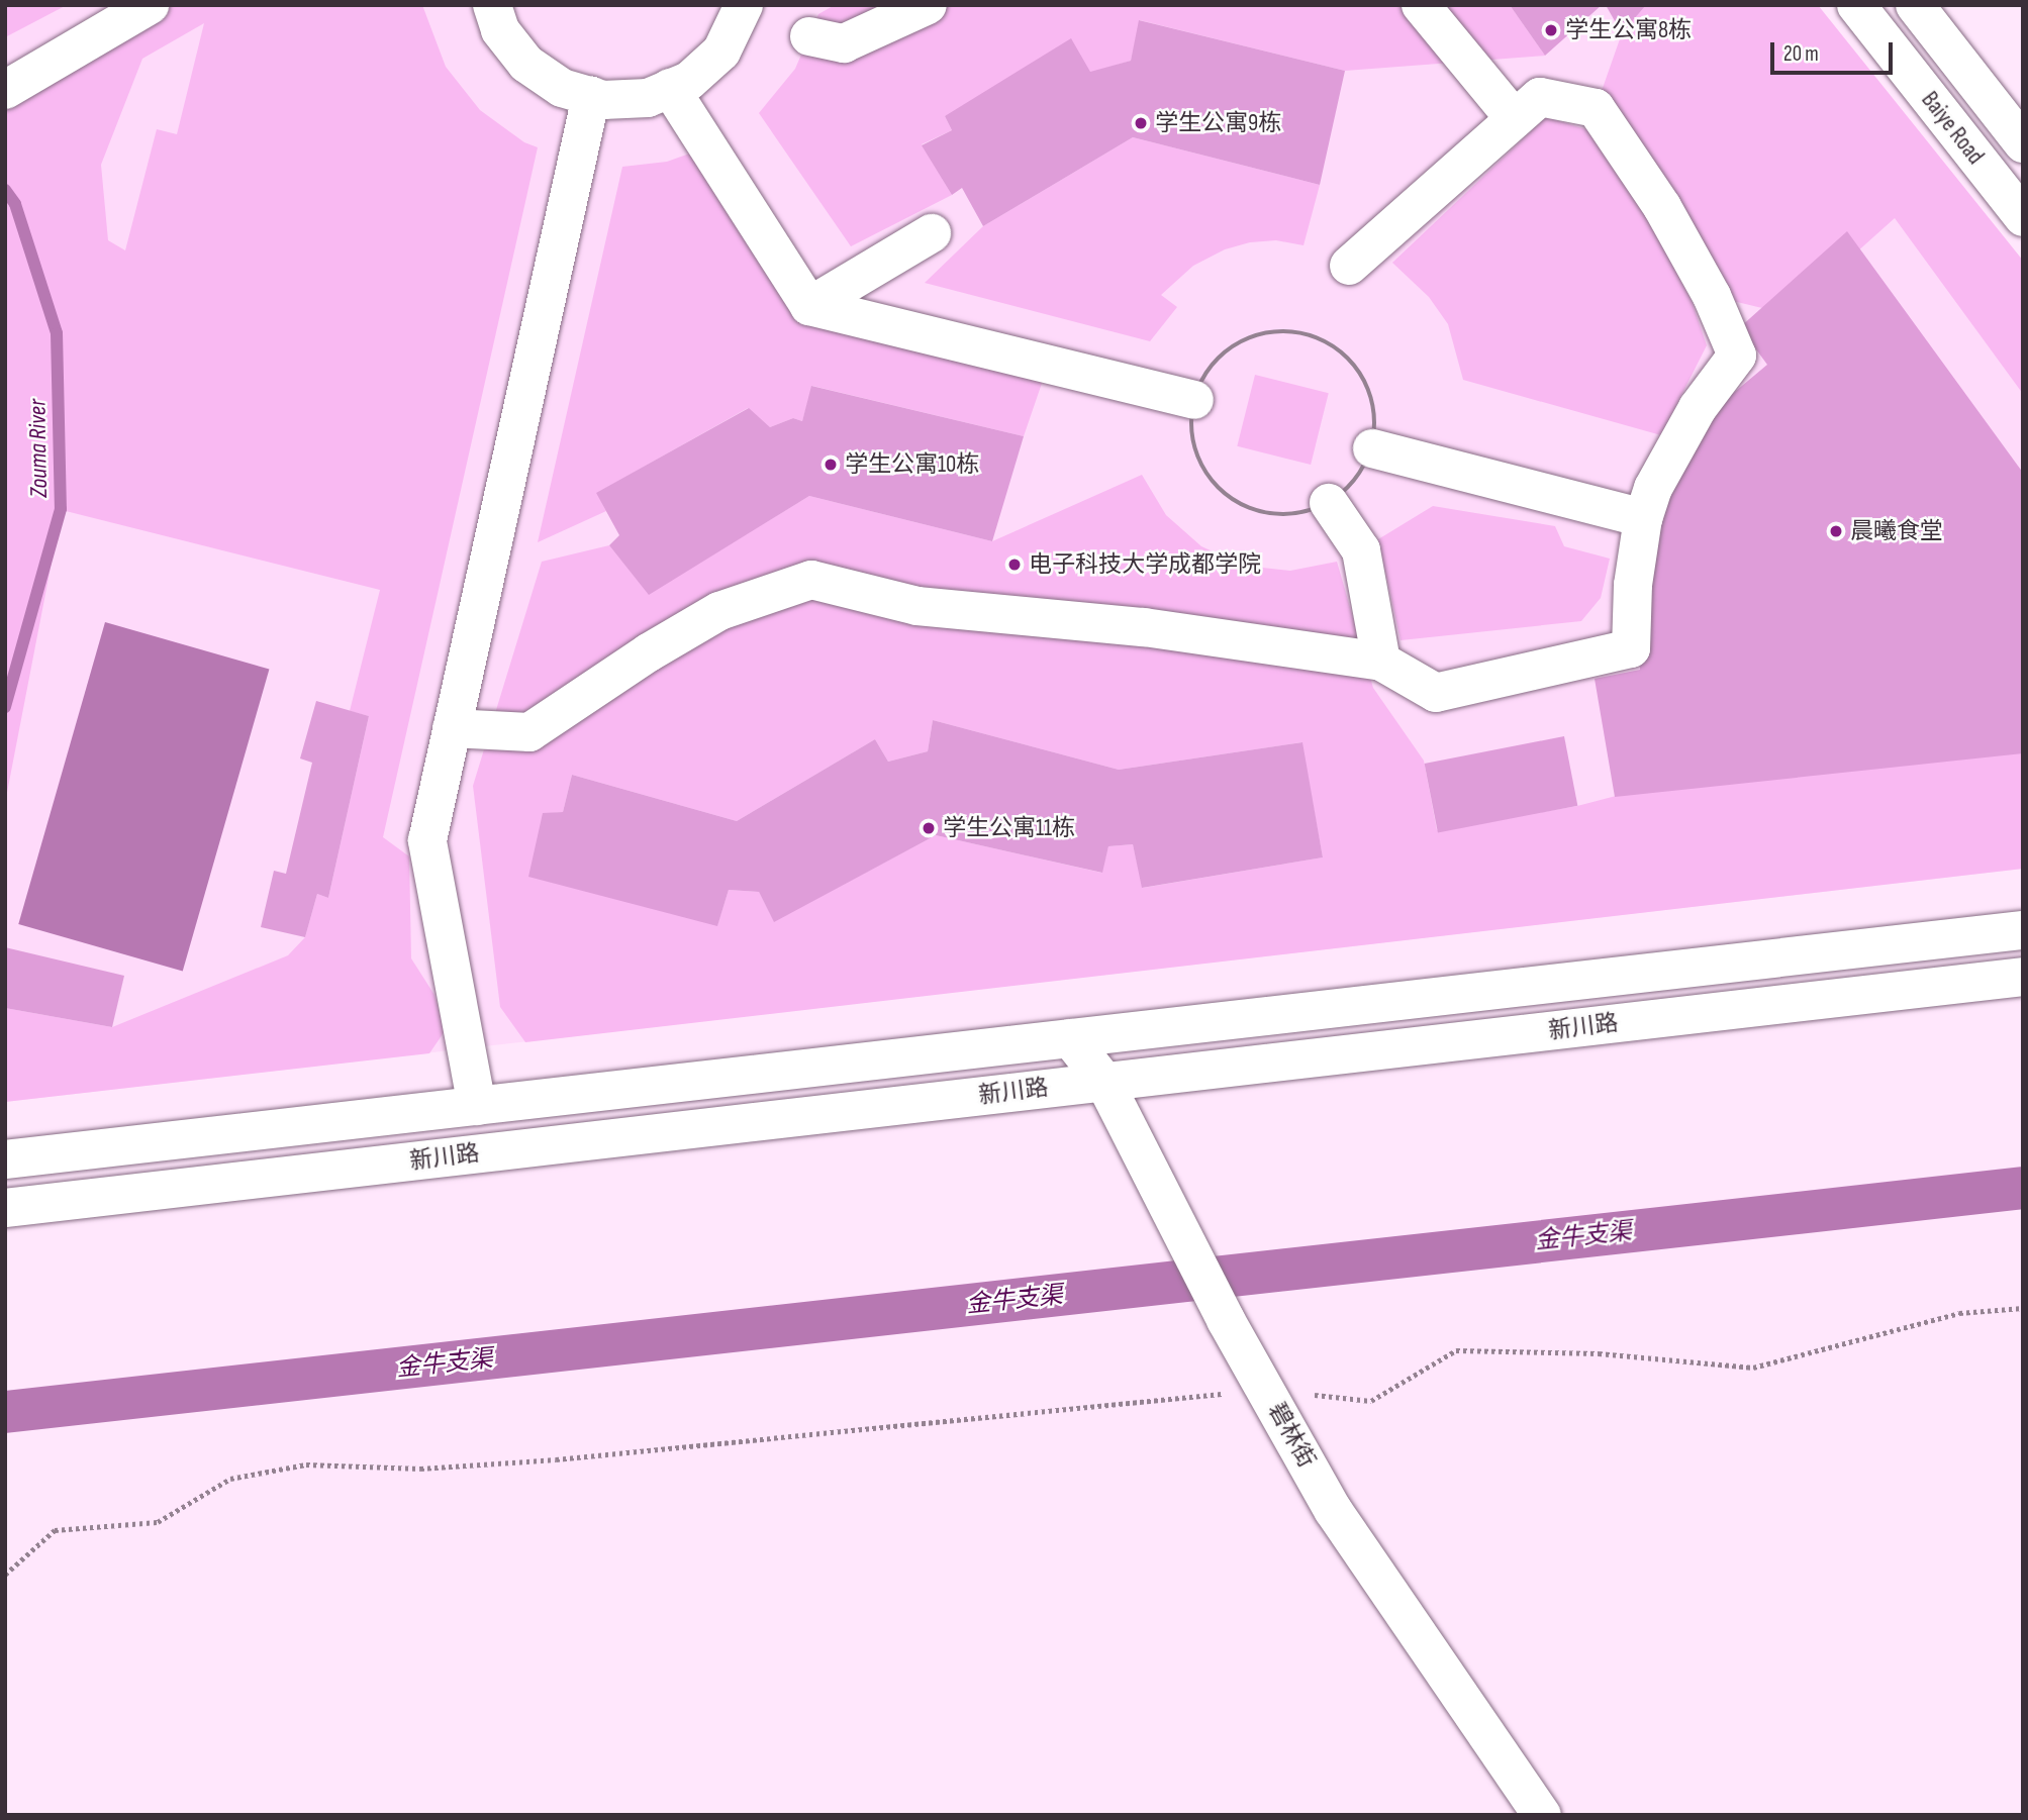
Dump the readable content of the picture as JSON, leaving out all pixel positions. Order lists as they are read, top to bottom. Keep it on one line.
{"streets":{"main road":["Baiye Road","新川路","碧林街"]},"crossings":[["新川路","碧林街"]],"water":["Zouma River","金牛支渠"],"places":["学生公寓8栋","学生公寓9栋","学生公寓10栋","晨曦食堂","电子科技大学成都学院","学生公寓11栋"],"scale_bar":"20 m"}
